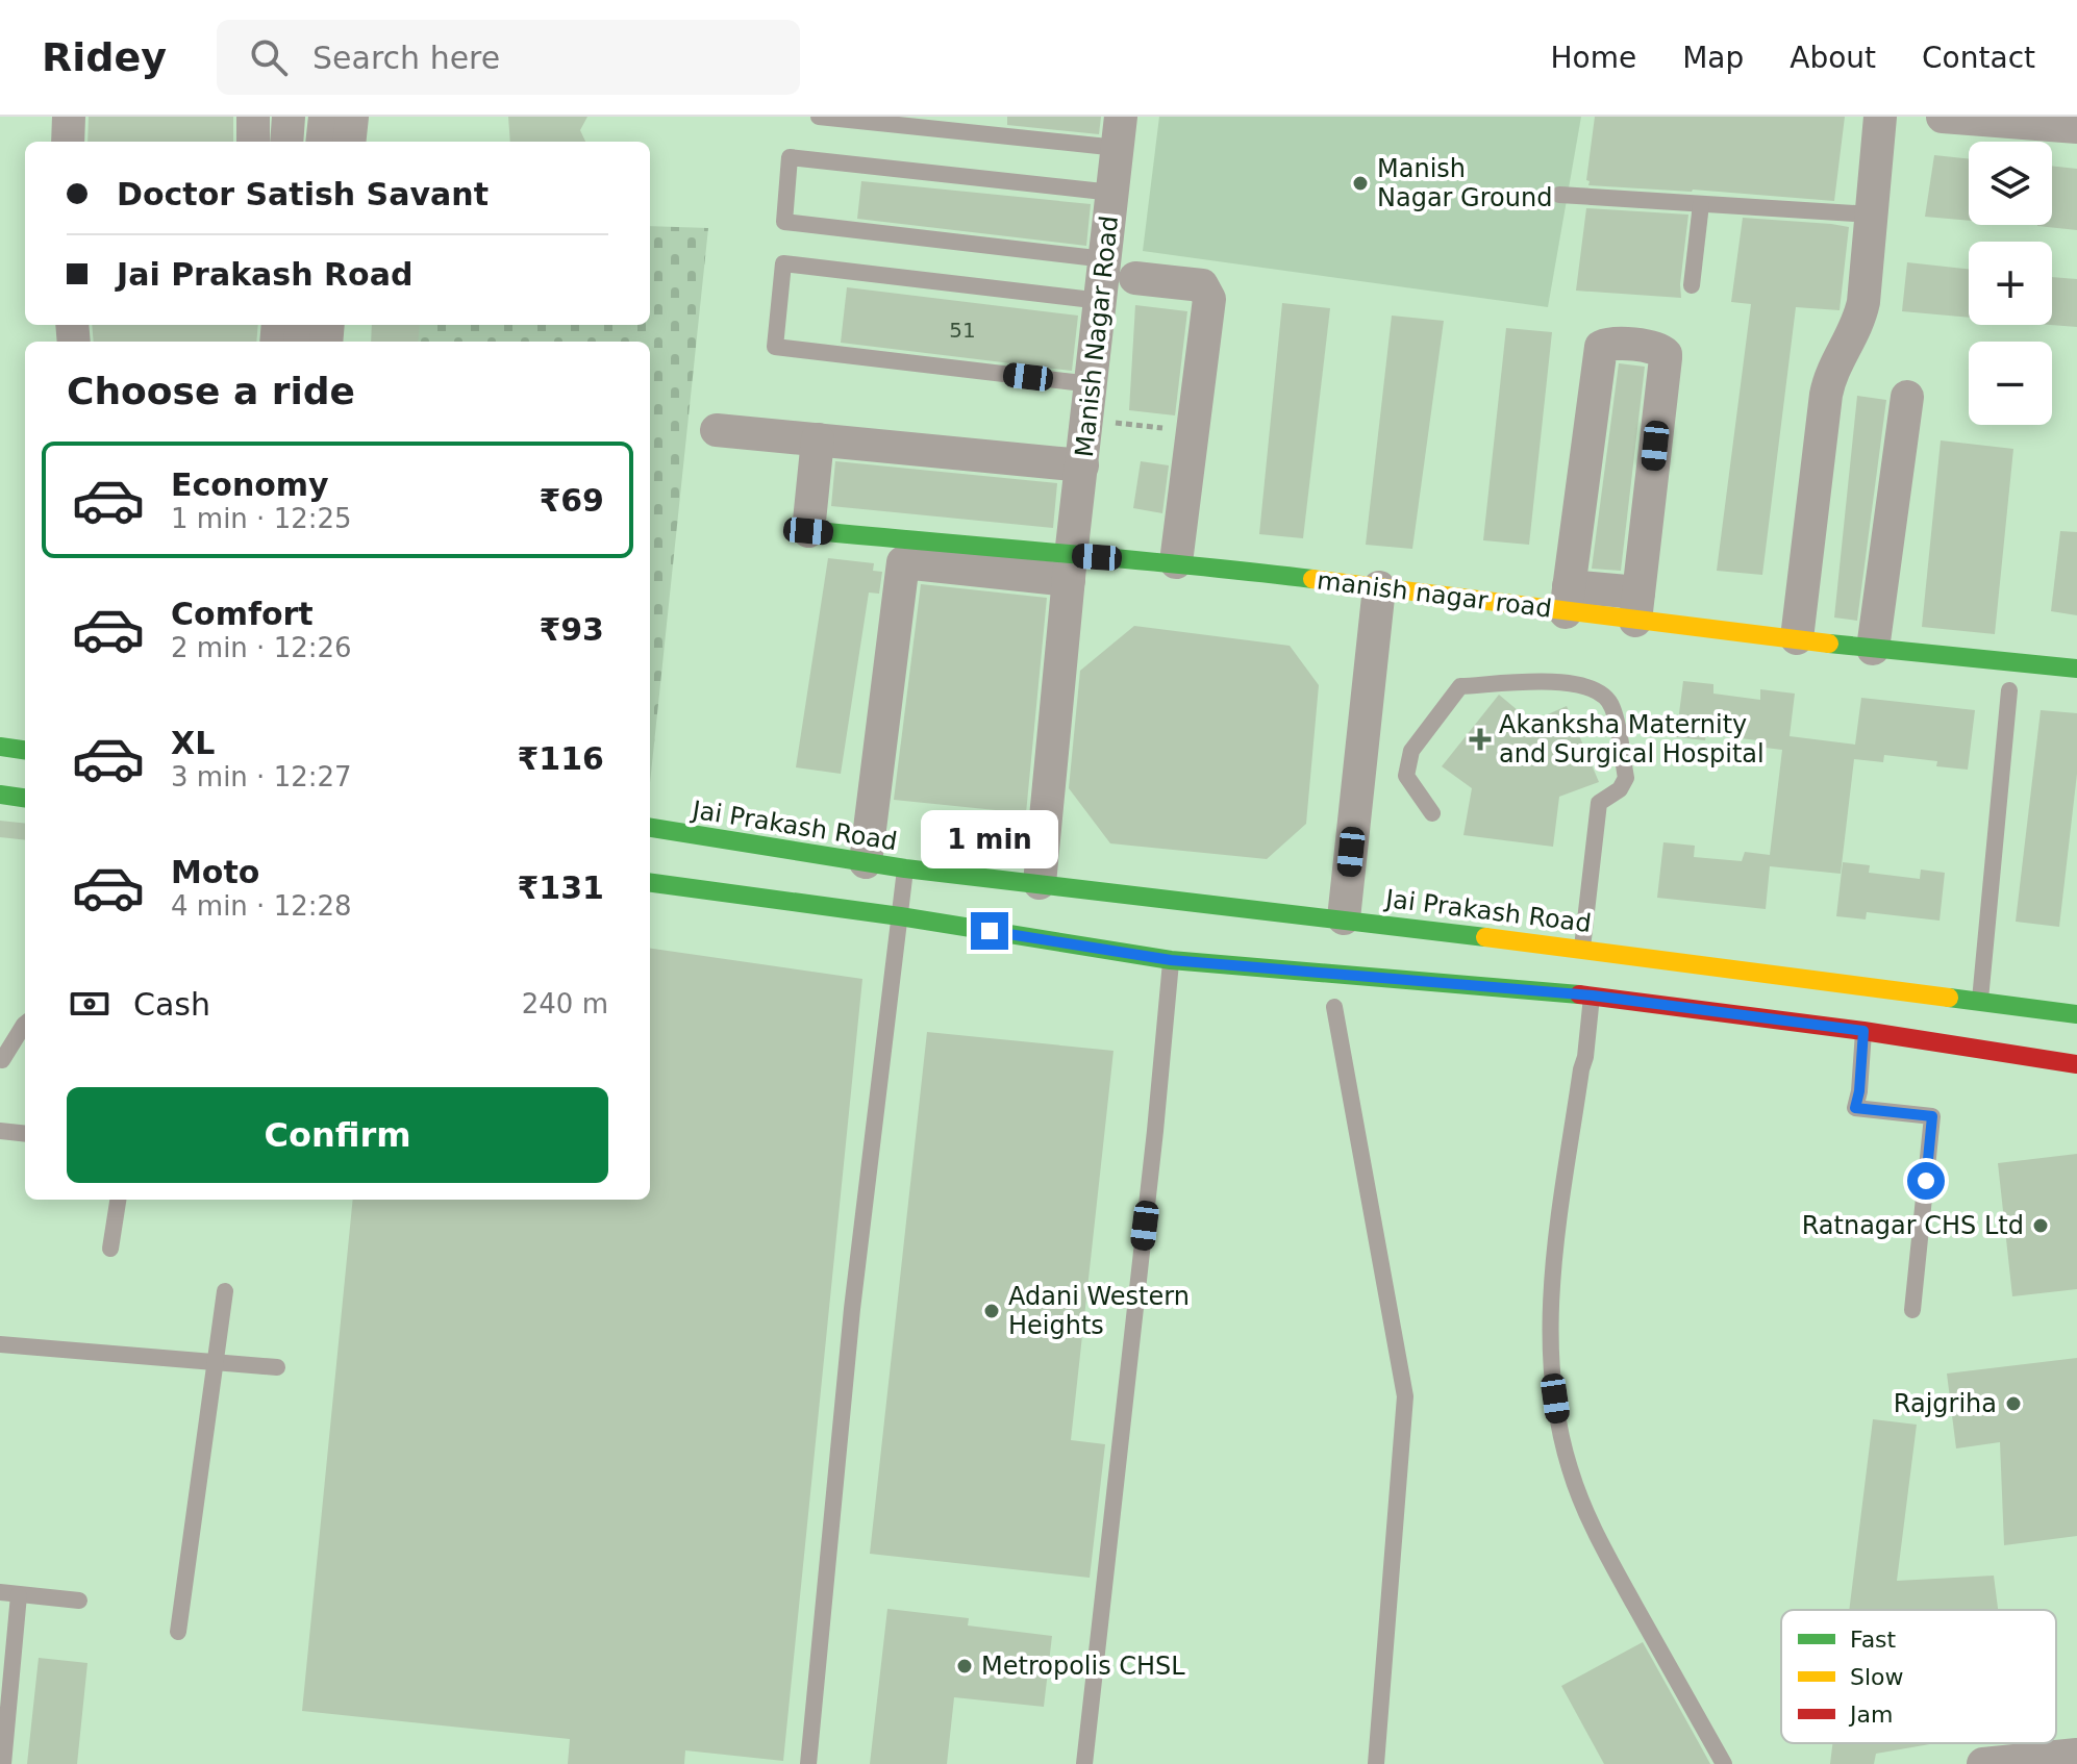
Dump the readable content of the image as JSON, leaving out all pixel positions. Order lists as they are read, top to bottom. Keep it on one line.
{"streets":{"main road":["manish nagar road","Jai Prakash Road"],"street":["Manish Nagar Road"]},"crossings":[["Manish Nagar Road","manish nagar road"],["Manish Nagar Road","Jai Prakash Road"],["manish nagar road","Jai Prakash Road"]],"places":{"other":["Manish Nagar Ground","Ratnagar CHS Ltd","Adani Western Heights","Rajgriha","Metropolis CHSL"],"health":["Akanksha Maternity and Surgical Hospital"]},"house_numbers":["51"],"legend":["Fast","Slow","Jam"],"page":{"header":"Ridey","search":"Search here","nav":["Home","Map","About","Contact"],"map_buttons":["+","−"],"banner":["Doctor Satish Savant","Jai Prakash Road"],"heading":"Choose a ride","list":[{"name":"Economy","note":"1 min · 12:25","value":"₹69"},{"name":"Comfort","note":"2 min · 12:26","value":"₹93"},{"name":"XL","note":"3 min · 12:27","value":"₹116"},{"name":"Moto","note":"4 min · 12:28","value":"₹131"}],"bubble":"1 min","pay":["Cash","240 m"],"buttons":"Confirm"}}
